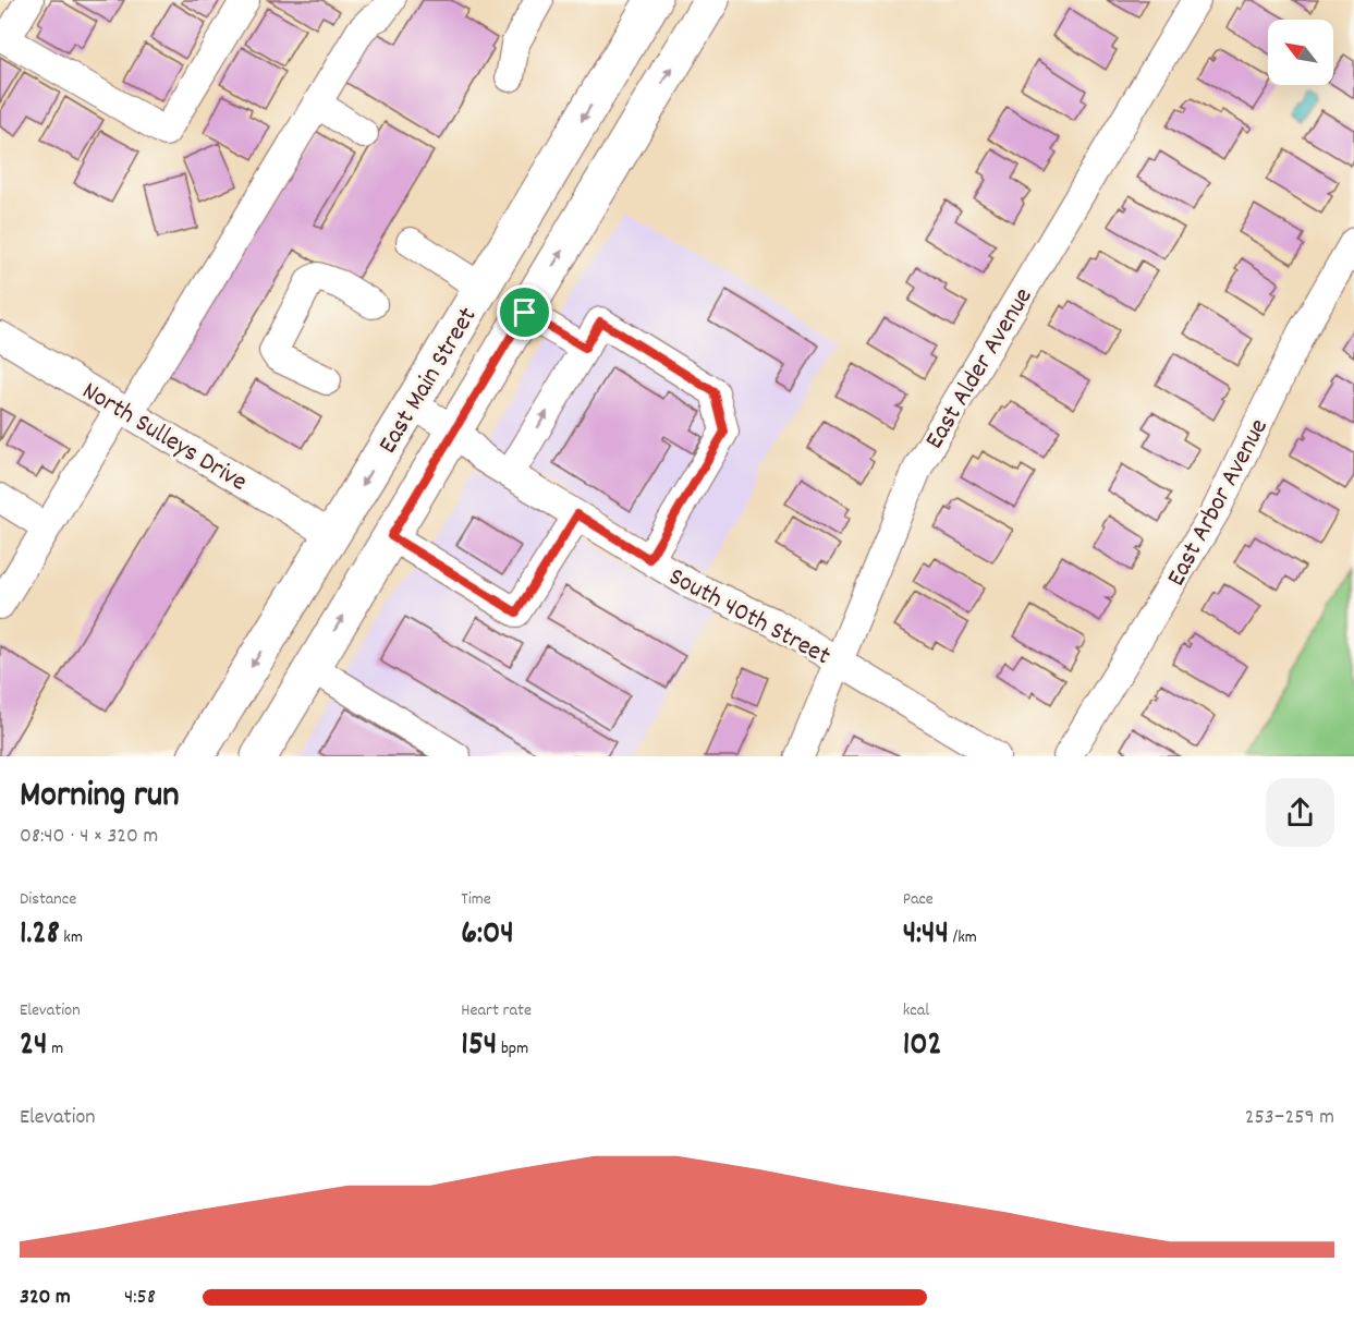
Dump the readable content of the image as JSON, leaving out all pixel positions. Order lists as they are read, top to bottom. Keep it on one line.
{"streets":{"main road":["East Main Street"],"street":["East Alder Avenue","North Sulleys Drive","East Arbor Avenue","South 40th Street"]},"crossings":[["East Alder Avenue","South 40th Street"],["East Main Street","North Sulleys Drive"],["East Main Street","South 40th Street"]],"north":"top left","page":{"heading":["Morning run","08:40 · 4 × 320 m"],"stats":[["Distance","1.28 km"],["Time","6:04"],["Pace","4:44 /km"],["Elevation","24 m"],["Heart rate","154 bpm"],["kcal","102"]],"chart":["Elevation","253–259 m"],"list":[{"name":"320 m","note":"4:58"}]}}
